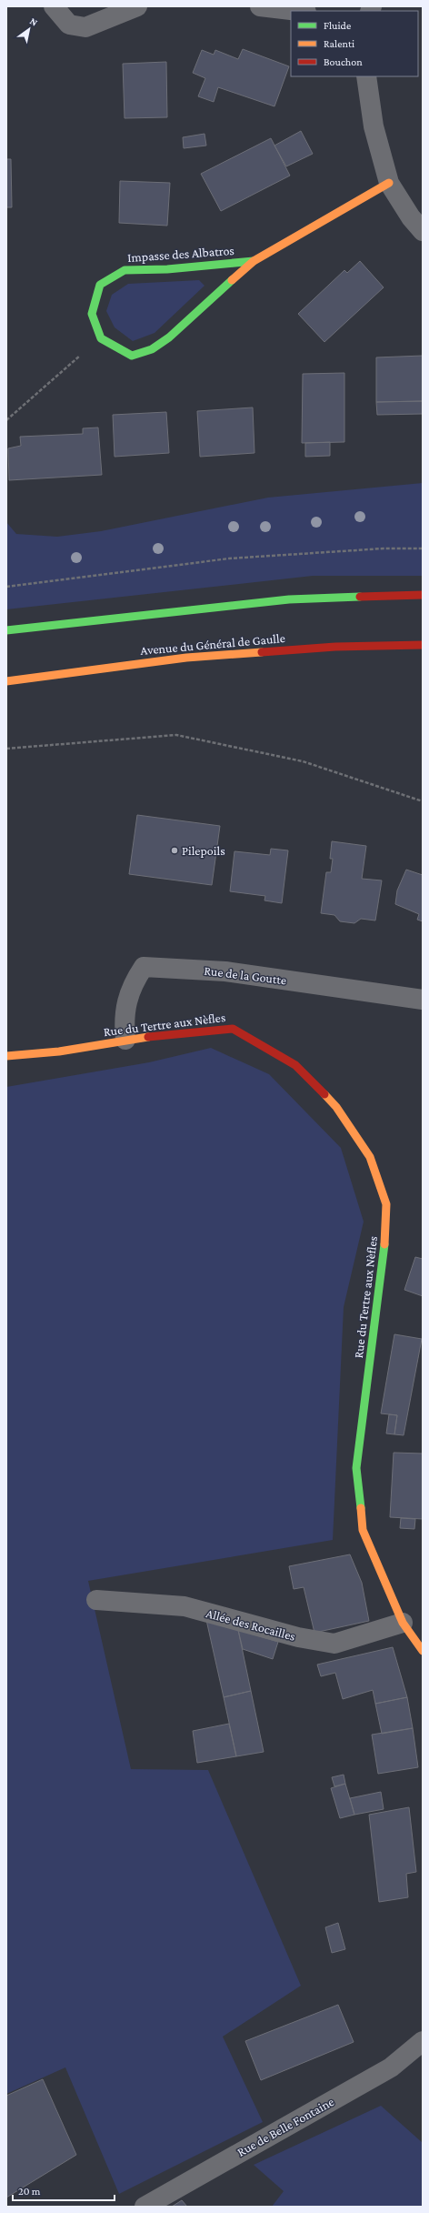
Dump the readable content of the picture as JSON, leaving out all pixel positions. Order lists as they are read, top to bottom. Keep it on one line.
{"streets":{"street":["Impasse des Albatros","Avenue du Général de Gaulle","Rue de la Goutte","Rue du Tertre aux Nèfles","Allée des Rocailles","Rue de Belle Fontaine"]},"crossings":[["Rue de la Goutte","Rue du Tertre aux Nèfles"],["Rue du Tertre aux Nèfles","Allée des Rocailles"]],"places":["Pilepoils"],"legend":["Fluide","Ralenti","Bouchon"],"scale_bar":"20 m","north":"top right"}
